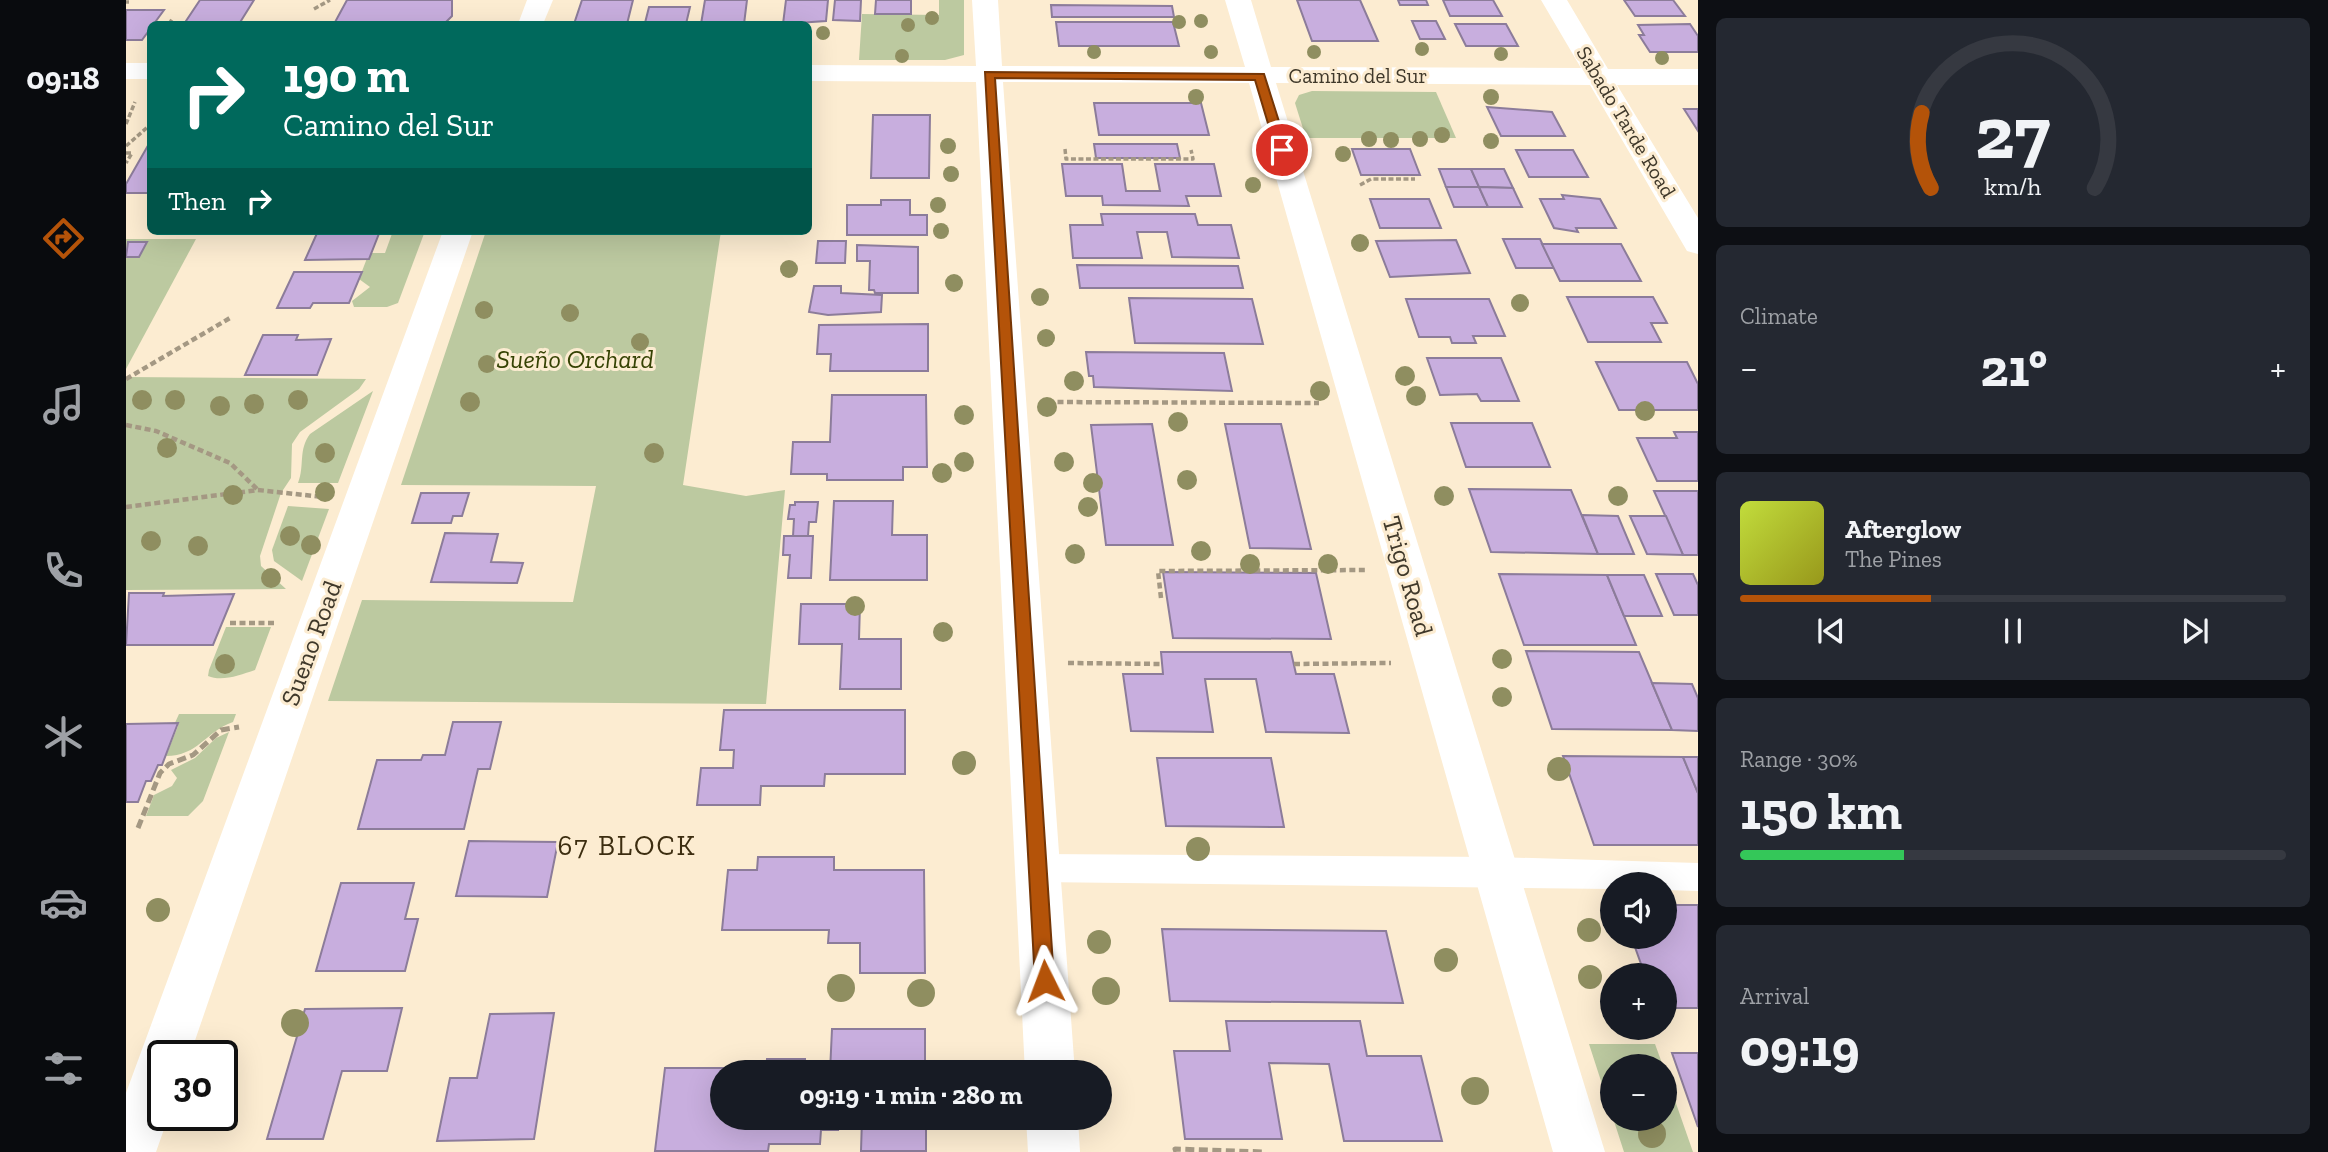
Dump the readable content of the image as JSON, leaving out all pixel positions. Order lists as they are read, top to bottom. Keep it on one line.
{"streets":{"street":["Camino del Sur","Sabado Tarde Road","Trigo Road","Sueno Road"]},"crossings":[["Camino del Sur","Sabado Tarde Road"],["Camino del Sur","Trigo Road"]],"districts":["67 BLOCK"],"parks":["Sueño Orchard"],"page":{"tabs":"09:18","turn":["190 m","Camino del Sur"],"then":"Then","tile":["Climate",["Range · 30%","150 km"],["Arrival","09:19"]],"heat":["−","21°","+"],"song":["Afterglow","The Pines"],"map_buttons":["+","−"],"limit":"30","trip":"09:19 · 1 min · 280 m","gauge":["27","km/h"]}}
